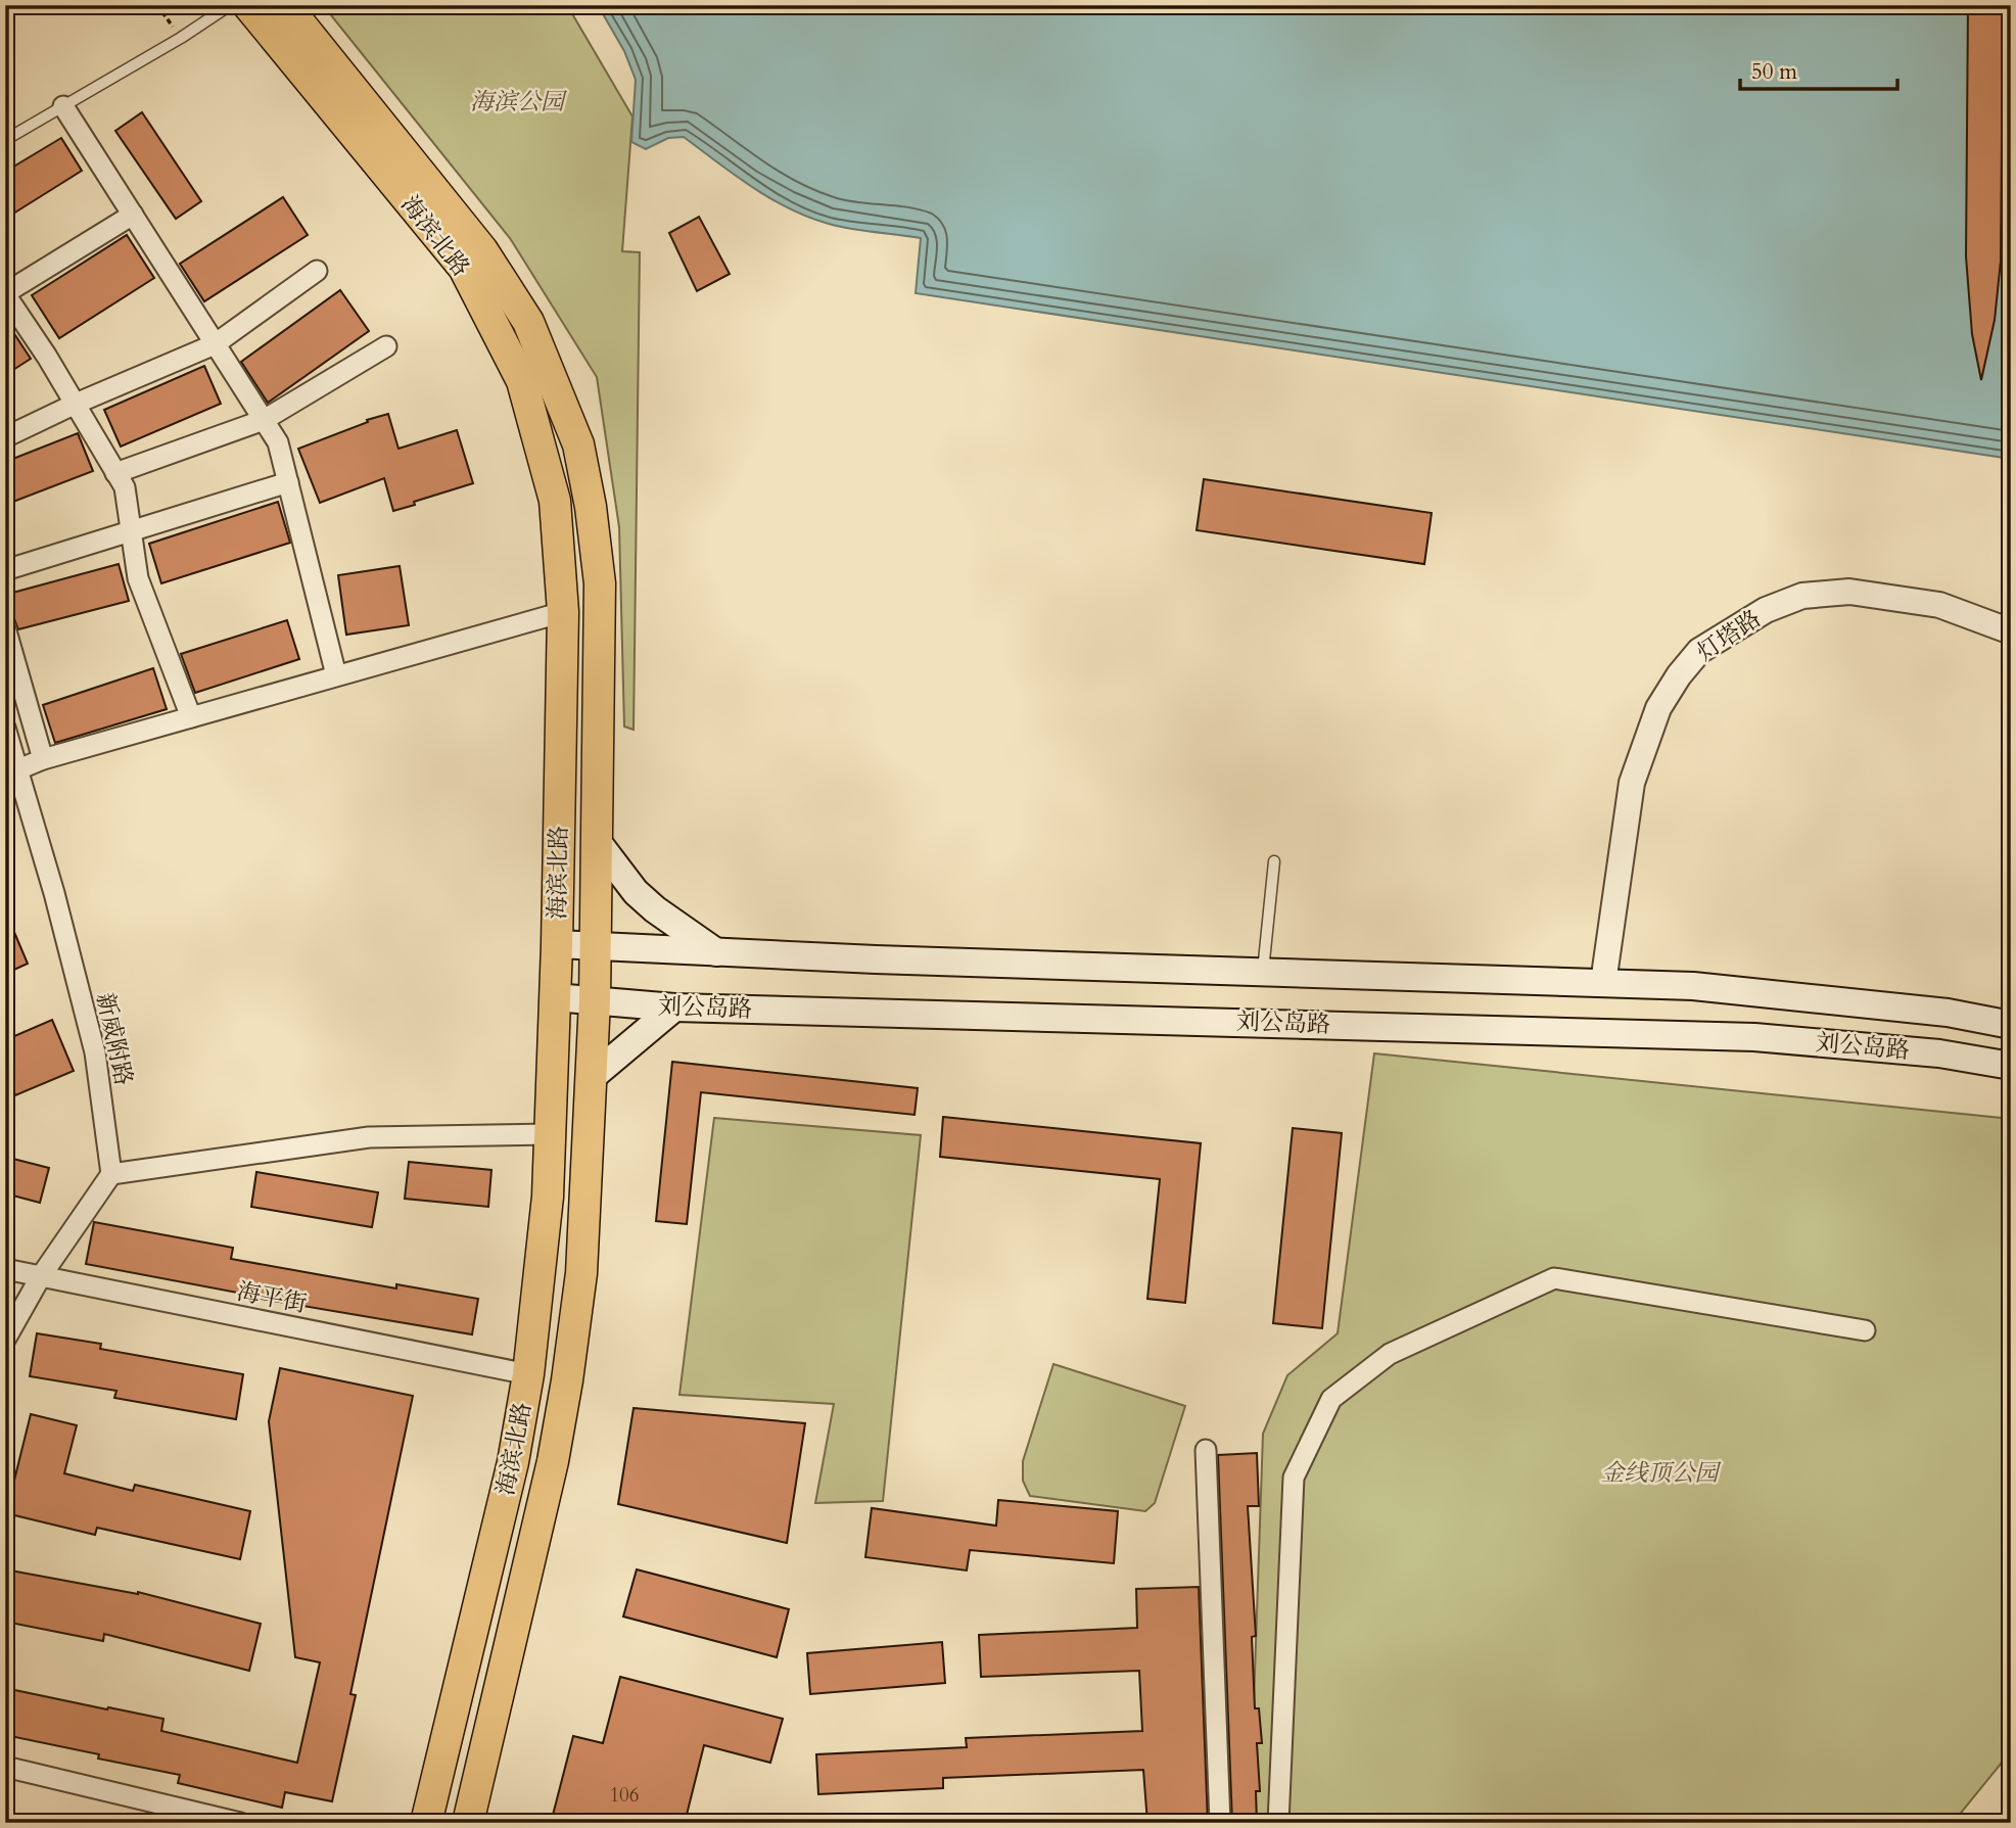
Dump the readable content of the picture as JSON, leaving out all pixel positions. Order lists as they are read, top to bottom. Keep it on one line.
{"streets":{"main road":["海滨北路","刘公岛路"],"street":["灯塔路","新威附路","海平街"]},"crossings":[["海滨北路","刘公岛路"],["海滨北路","海平街"],["灯塔路","刘公岛路"]],"parks":["海滨公园","金线顶公园"],"house_numbers":["106"],"scale_bar":"50 m"}
